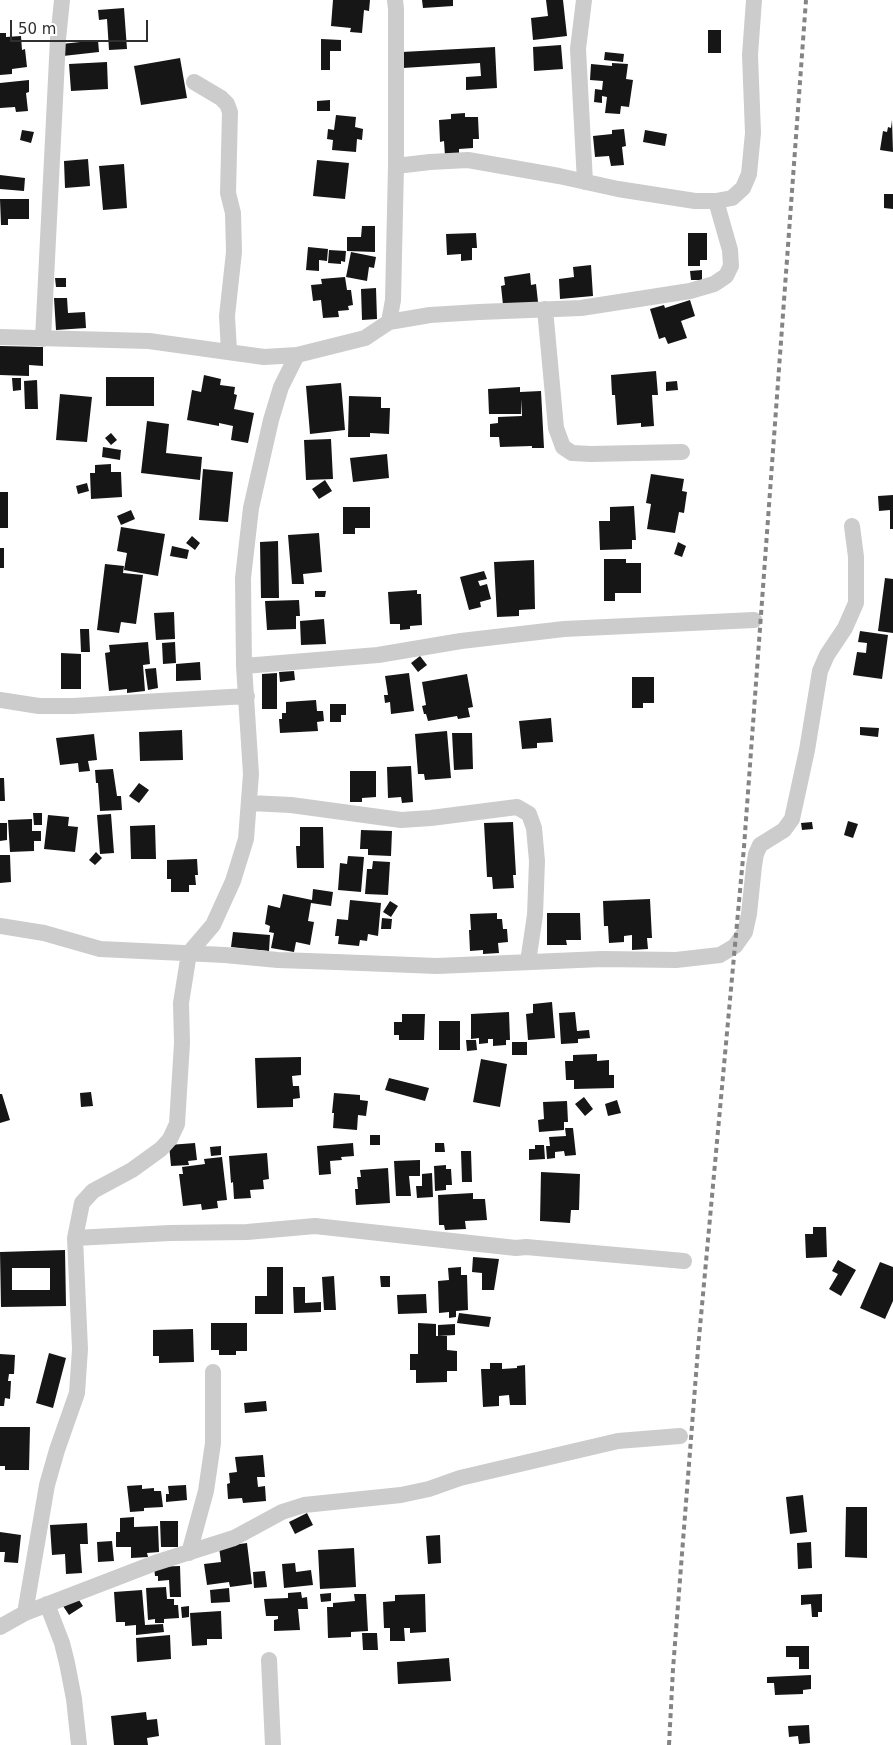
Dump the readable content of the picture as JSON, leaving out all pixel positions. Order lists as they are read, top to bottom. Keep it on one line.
{"scale_bar":"50 m"}
